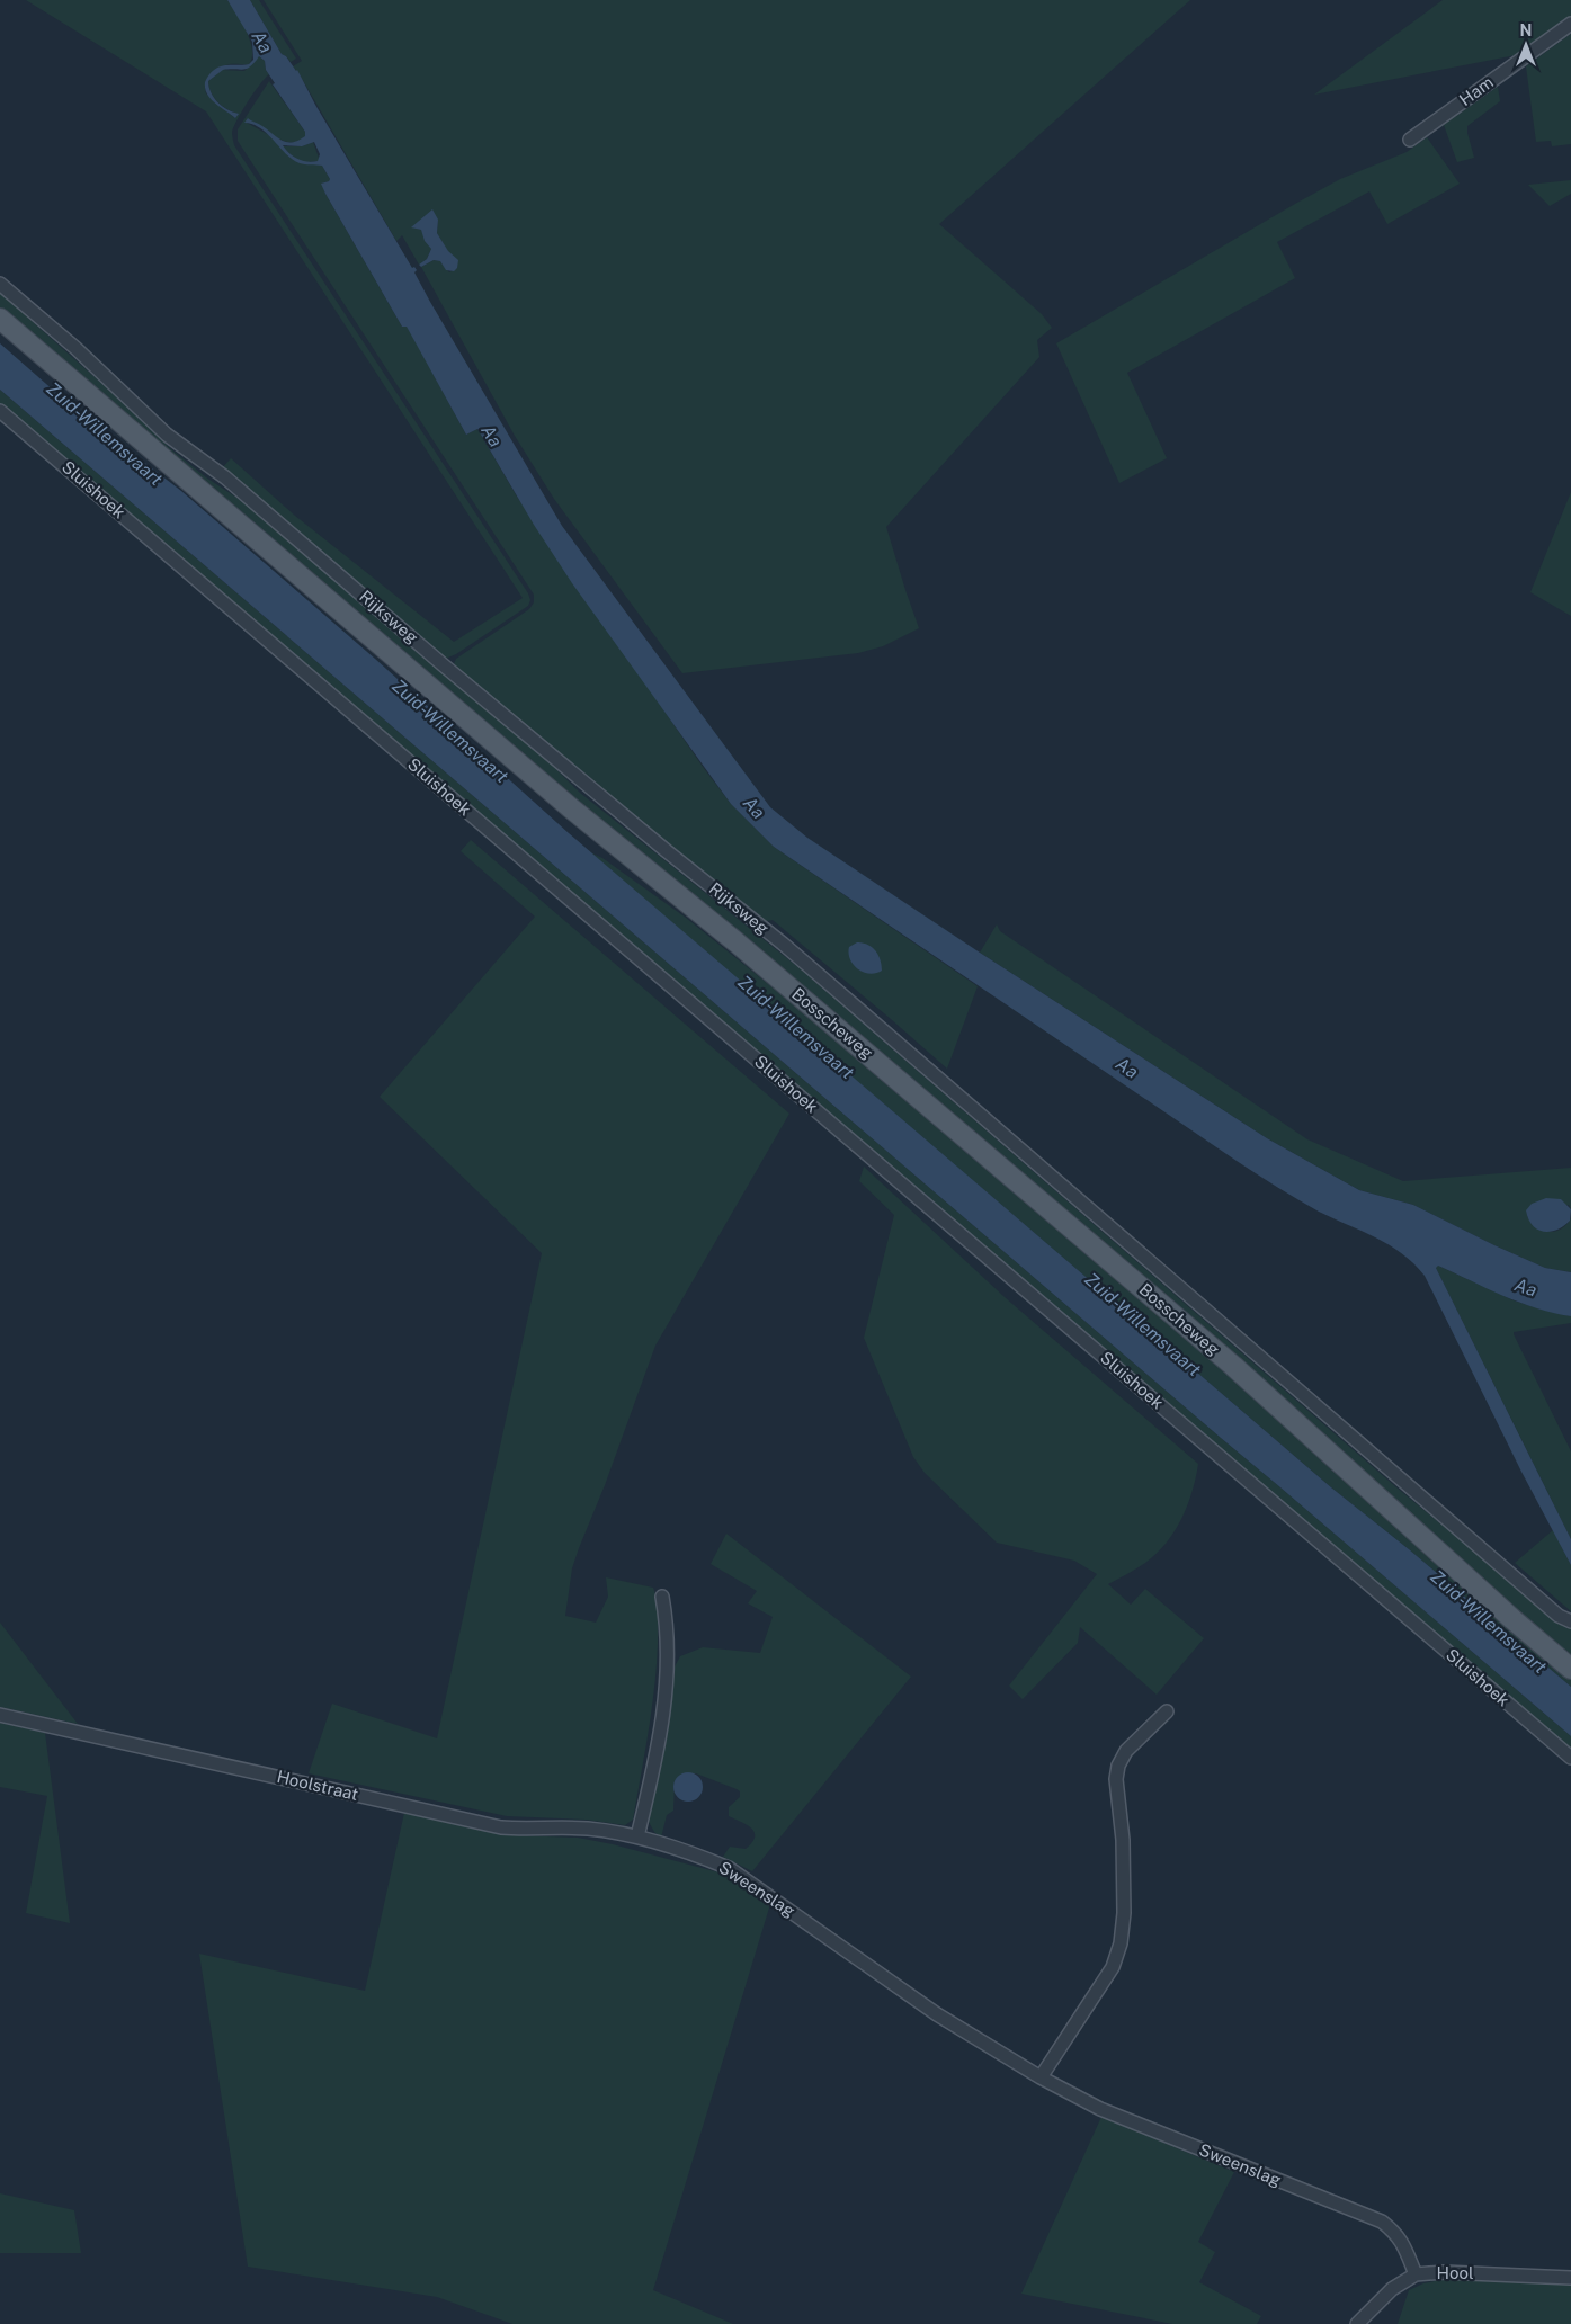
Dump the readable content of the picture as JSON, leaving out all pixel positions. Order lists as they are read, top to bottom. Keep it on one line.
{"streets":{"main road":["Rijksweg","Bosscheweg"],"street":["Ham","Sluishoek","Hoolstraat","Sweenslag","Hool"]},"crossings":[["Rijksweg","Bosscheweg"],["Hoolstraat","Sweenslag"],["Sweenslag","Hool"]],"water":["Aa","Zuid-Willemsvaart"],"north":"top"}
